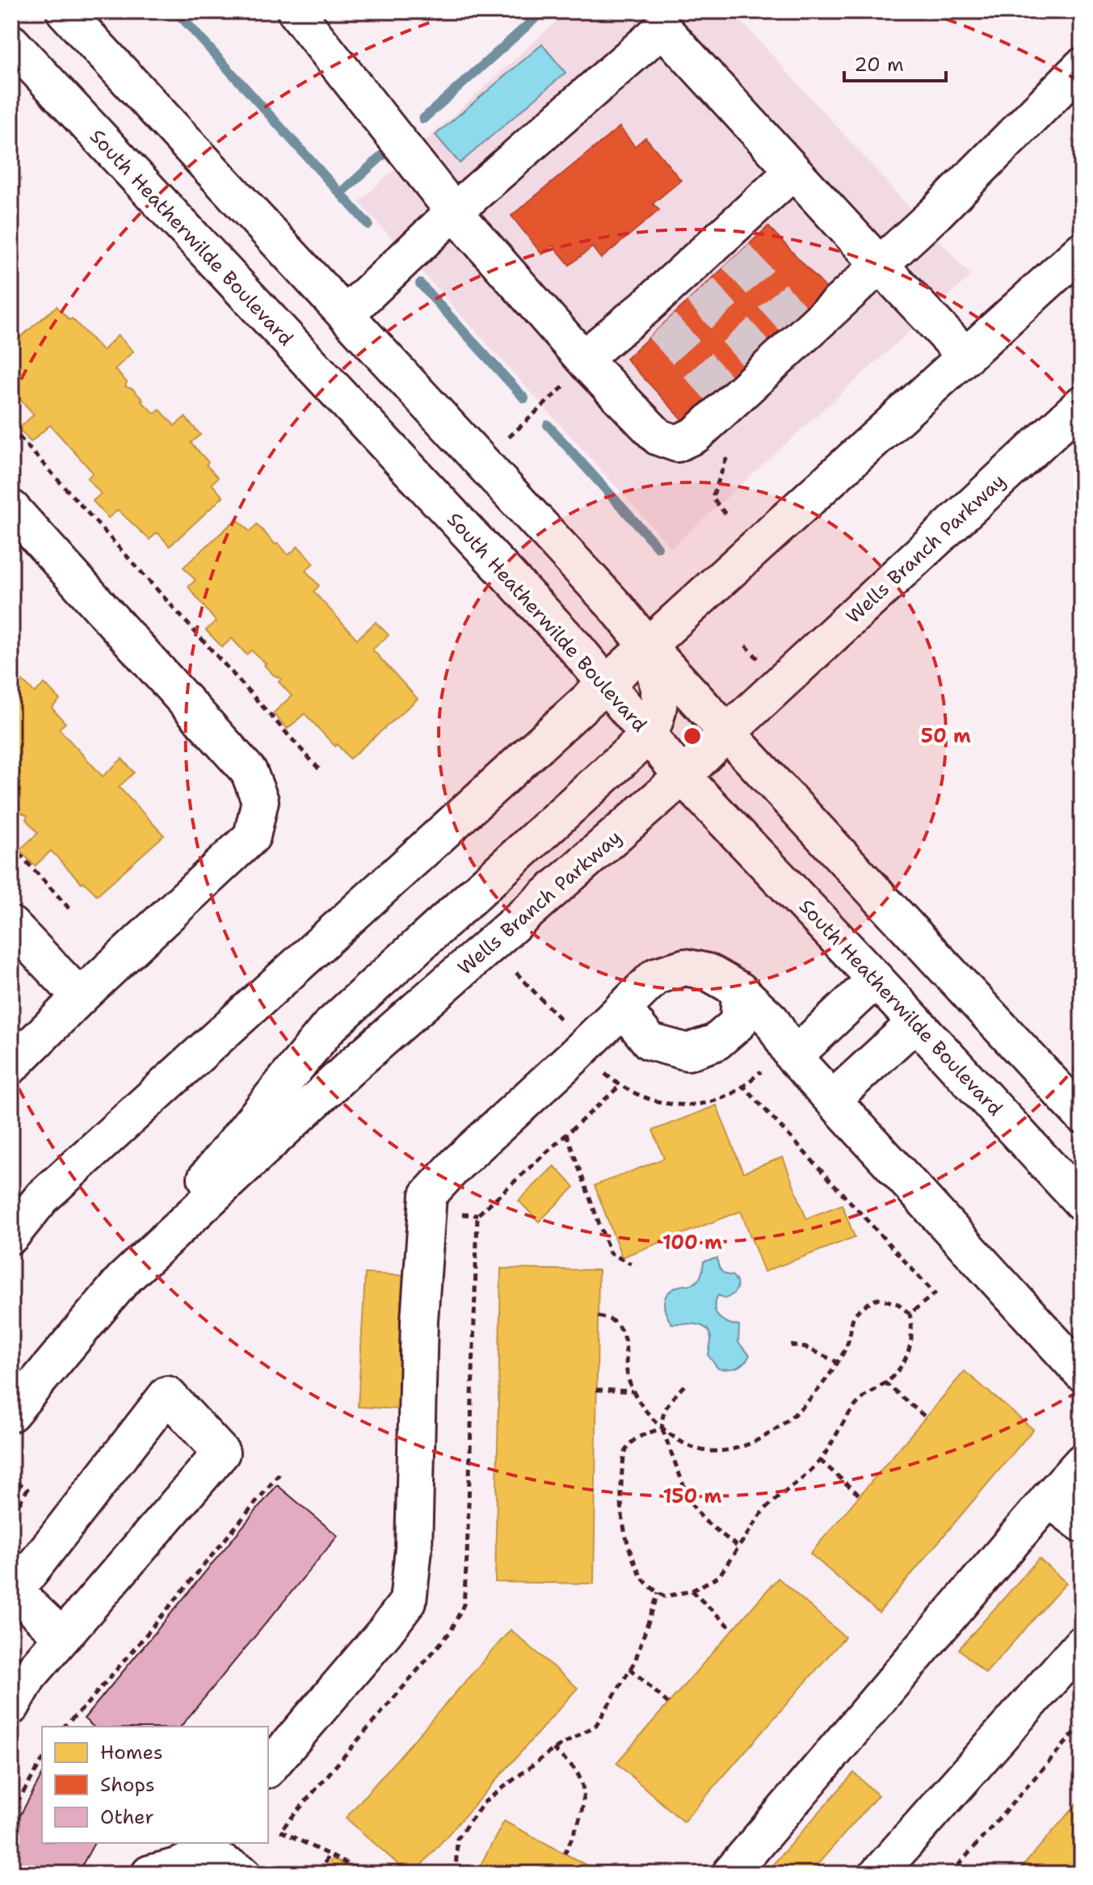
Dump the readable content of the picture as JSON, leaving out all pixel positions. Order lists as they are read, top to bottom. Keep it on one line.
{"streets":{"main road":["South Heatherwilde Boulevard","Wells Branch Parkway"]},"crossings":[["South Heatherwilde Boulevard","Wells Branch Parkway"]],"legend":["Homes","Shops","Other"],"scale_bar":"20 m","rings":["50 m","100 m","150 m"]}
